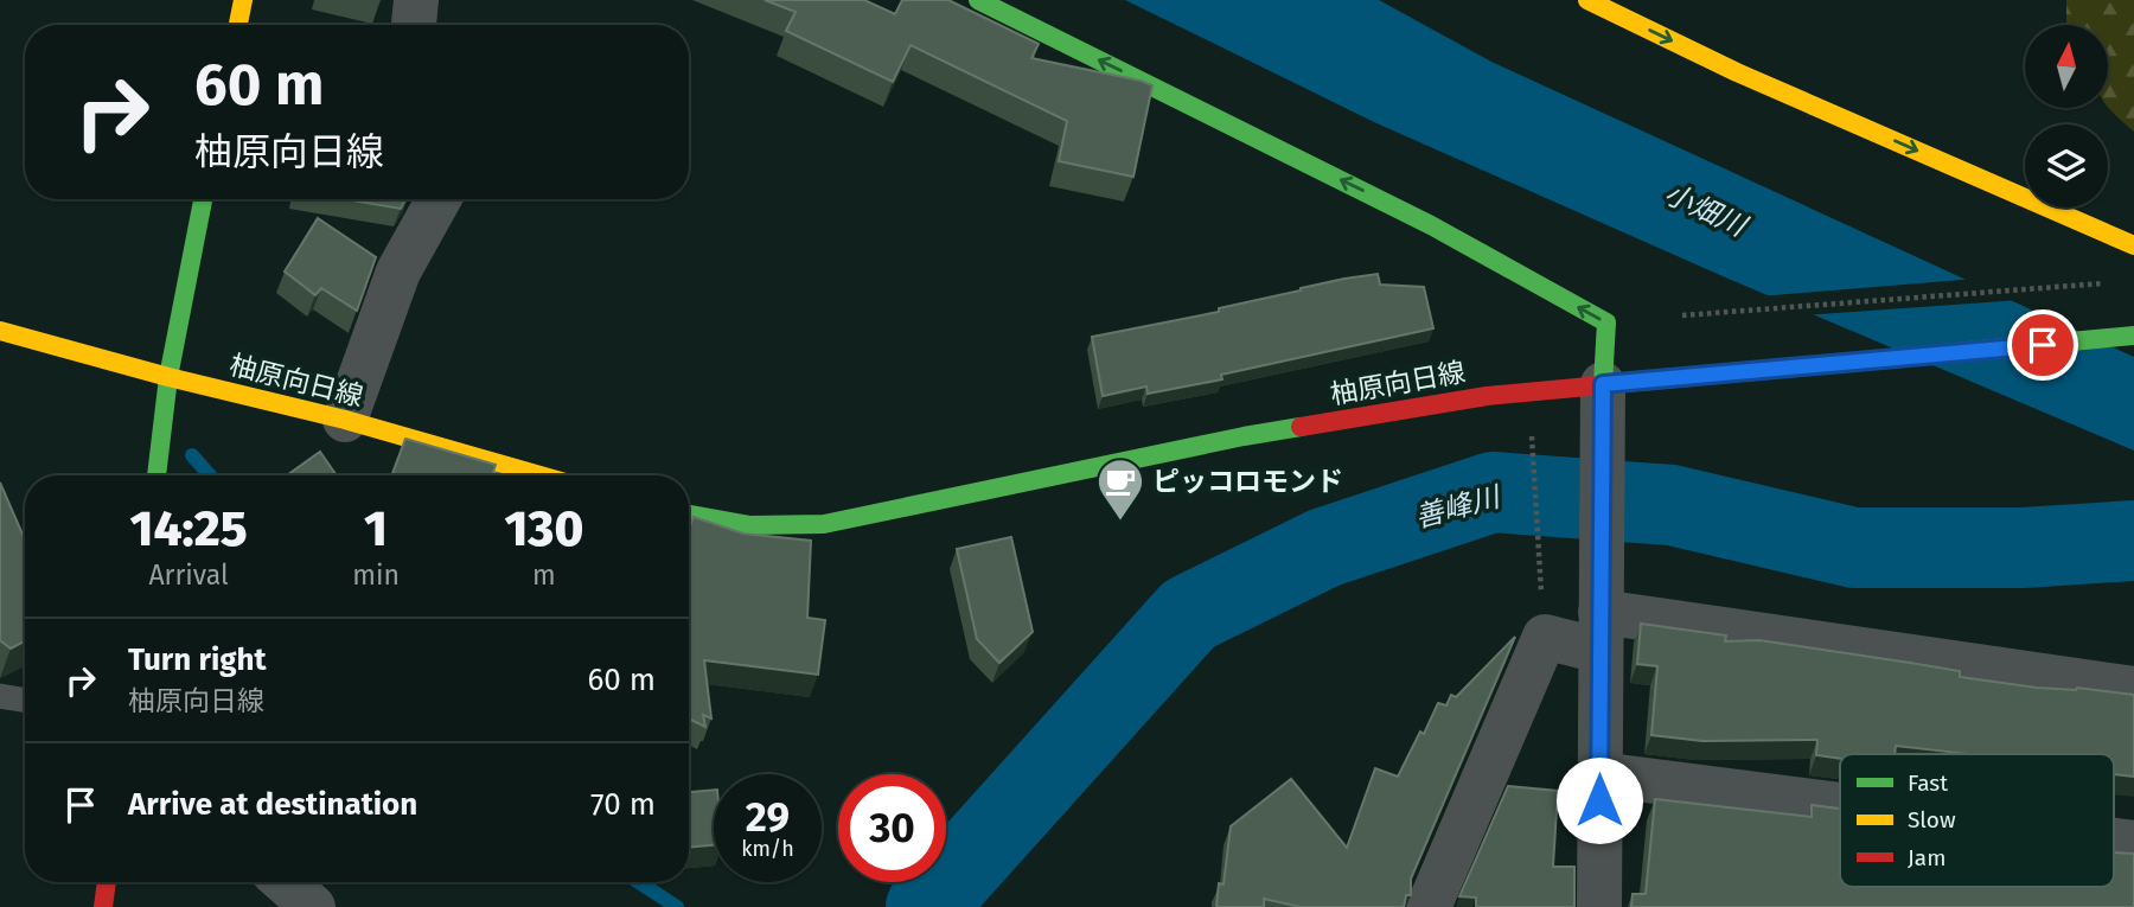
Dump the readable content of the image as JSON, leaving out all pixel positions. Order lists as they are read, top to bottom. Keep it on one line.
{"streets":{"main road":["柚原向日線"]},"water":["小畑川","善峰川"],"places":{"cafe":["ピッコロモンド"]},"legend":["Fast","Slow","Jam"],"north":"top","page":{"turn":["60 m","柚原向日線"],"eta":["14:25","Arrival","1","min","130","m"],"list":[{"name":"Turn right","note":"柚原向日線","value":"60 m"},{"name":"Arrive at destination","value":"70 m"}],"speed":"29 km/h","limit":"30"}}
